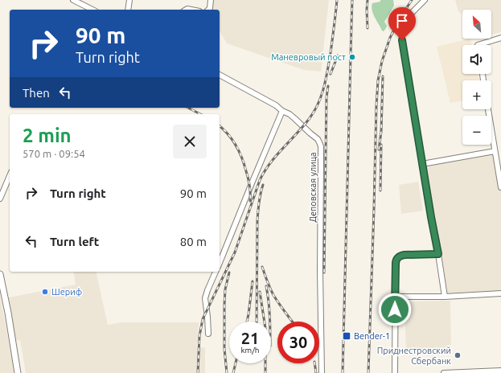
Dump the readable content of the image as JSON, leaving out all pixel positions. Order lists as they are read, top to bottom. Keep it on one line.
{"streets":{"street":["Деповская улица"]},"places":{"other":["Маневровый пост","Шериф","Приднестровский Сбербанк"],"transit":["Bender-1"]},"north":"top left","page":{"map_buttons":["+","−"],"turn":["90 m","Turn right"],"then":"Then","heading":["2 min","570 m · 09:54"],"list":[{"name":"Turn right","value":"90 m"},{"name":"Turn left","value":"80 m"}],"speed":"21 km/h","limit":"30"}}
